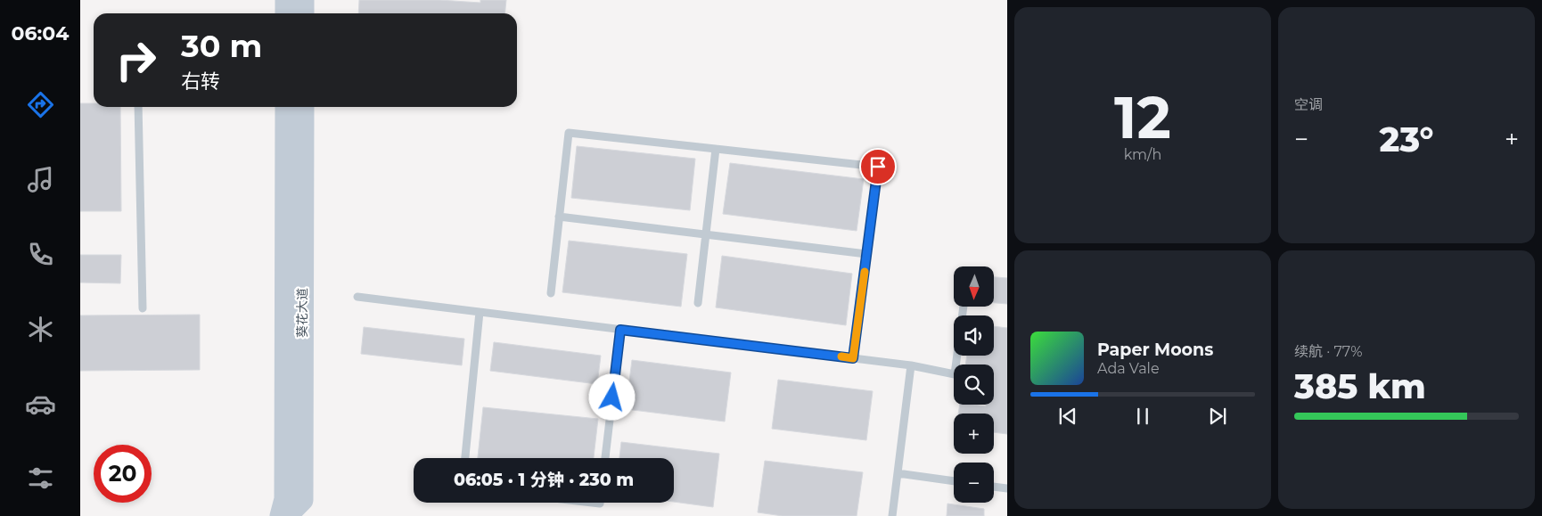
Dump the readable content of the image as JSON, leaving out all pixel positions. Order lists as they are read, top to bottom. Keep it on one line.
{"streets":{"street":["葵花大道"]},"north":"bottom","page":{"tabs":"06:04","tile":[["12","km/h"],"空调",["续航 · 77%","385 km"]],"turn":["30 m","右转"],"heat":["−","23°","+"],"map_buttons":["+","−"],"song":["Paper Moons","Ada Vale"],"limit":"20","trip":"06:05 · 1 分钟 · 230 m"}}
